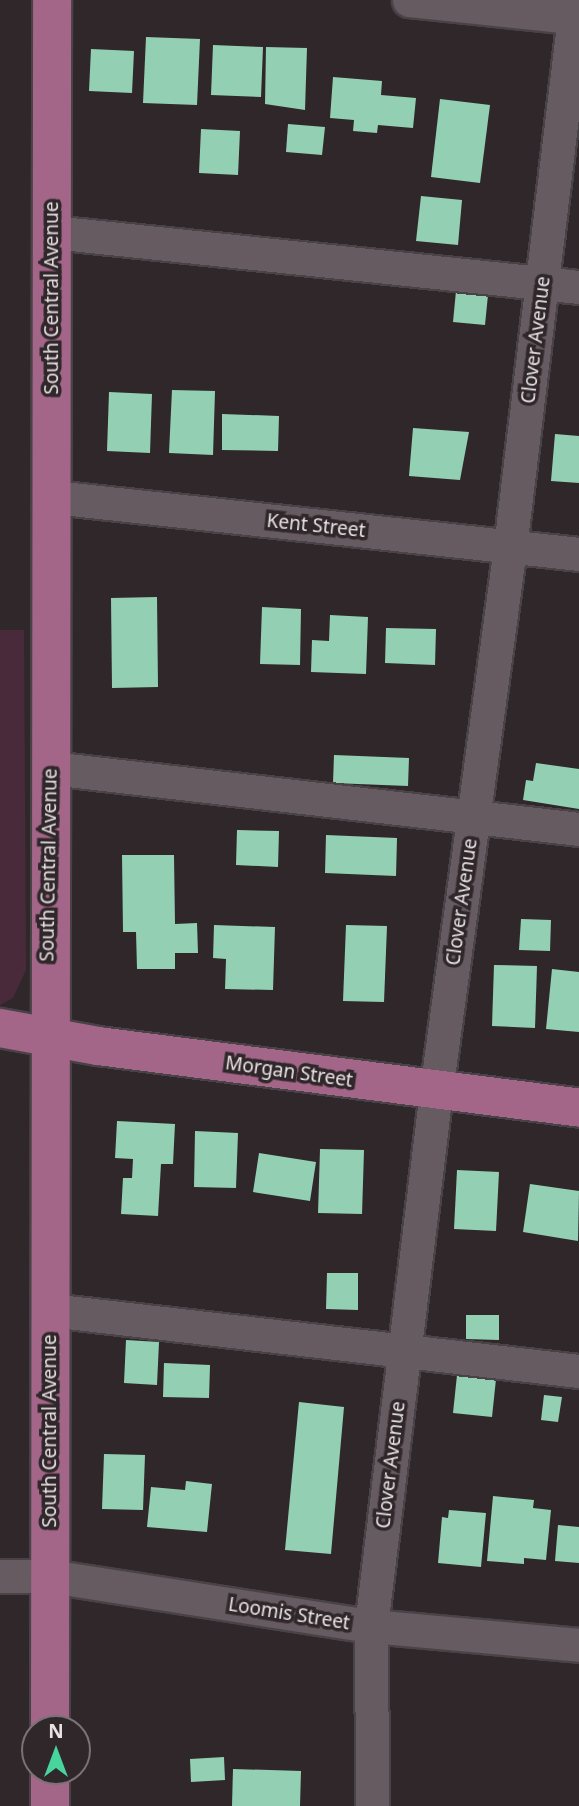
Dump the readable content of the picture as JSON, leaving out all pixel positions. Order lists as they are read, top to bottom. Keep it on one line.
{"streets":{"main road":["South Central Avenue","Morgan Street"],"street":["Clover Avenue","Kent Street","Loomis Street"]},"crossings":[["South Central Avenue","Kent Street"],["South Central Avenue","Morgan Street"],["South Central Avenue","Loomis Street"],["Clover Avenue","Kent Street"],["Clover Avenue","Morgan Street"],["Clover Avenue","Loomis Street"]],"north":"top"}
